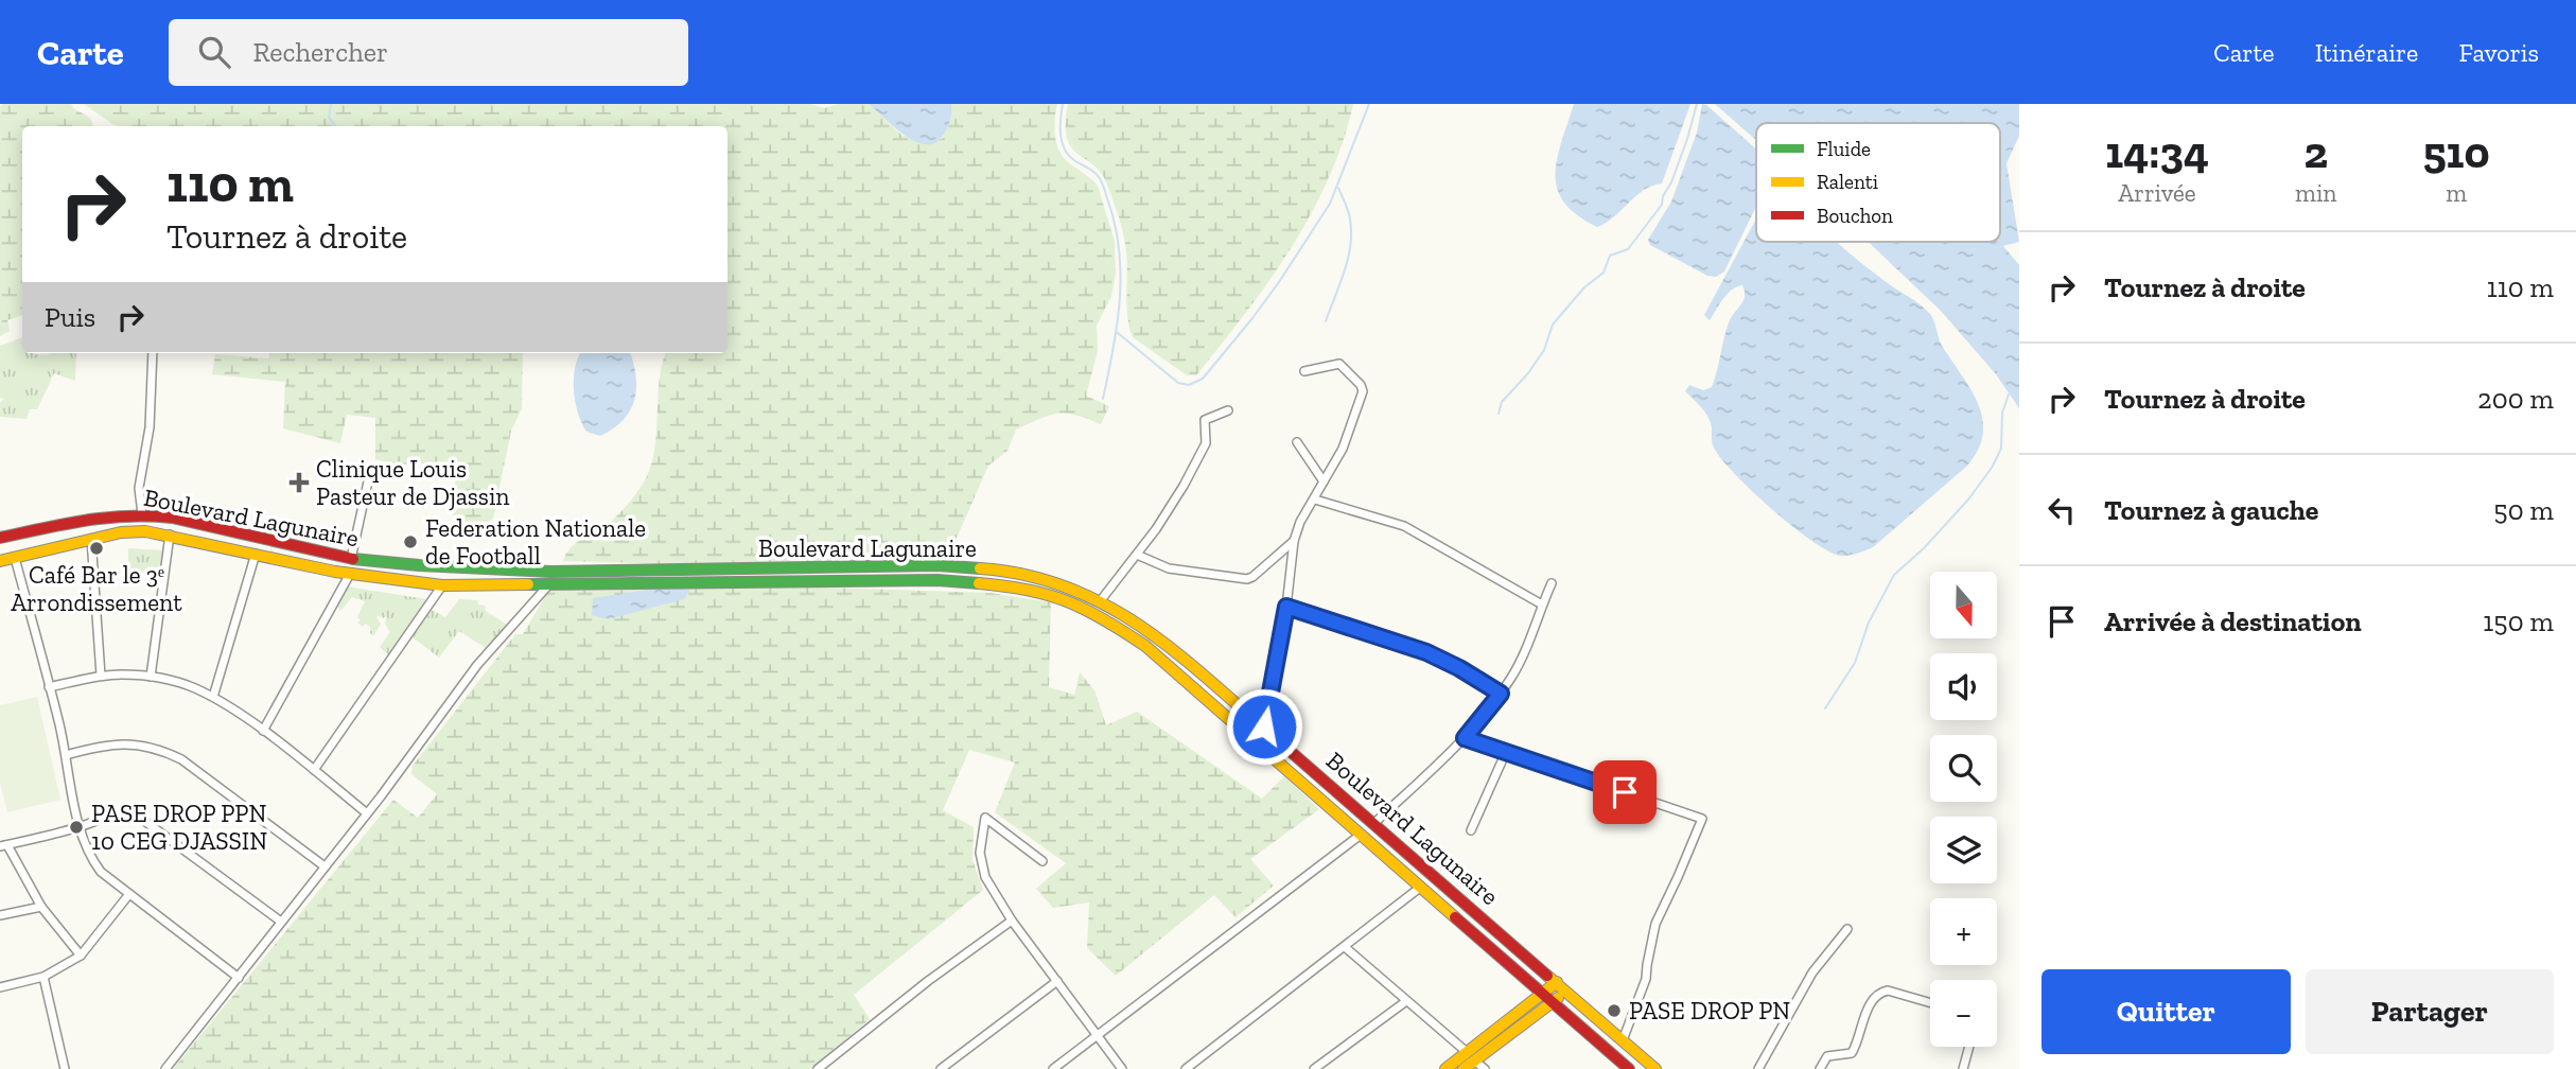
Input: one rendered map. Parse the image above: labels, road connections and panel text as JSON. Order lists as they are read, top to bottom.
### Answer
{
  "streets": {
    "main road": ["Boulevard Lagunaire"]
  },
  "places": {
    "health": ["Clinique Louis Pasteur de Djassin"],
    "other": [
      "Federation Nationale de Football",
      "Café Bar le 3ᵉ Arrondissement",
      "PASE DROP PPN 10 CEG DJASSIN",
      "PASE DROP PN"
    ]
  },
  "legend": ["Fluide", "Ralenti", "Bouchon"],
  "north": "bottom",
  "page": {
    "header": "Carte",
    "search": "Rechercher",
    "nav": ["Carte", "Itinéraire", "Favoris"],
    "eta": [
      "14:34",
      "Arrivée",
      "2",
      "min",
      "510",
      "m"
    ],
    "turn": ["110 m", "Tournez à droite"],
    "list": [
      {
        "name": "Tournez à droite",
        "value": "110 m"
      },
      {
        "name": "Tournez à droite",
        "value": "200 m"
      },
      {
        "name": "Tournez à gauche",
        "value": "50 m"
      },
      {
        "name": "Arrivée à destination",
        "value": "150 m"
      }
    ],
    "then": "Puis",
    "map_buttons": ["+", "−"],
    "buttons": ["Quitter", "Partager"]
  }
}
